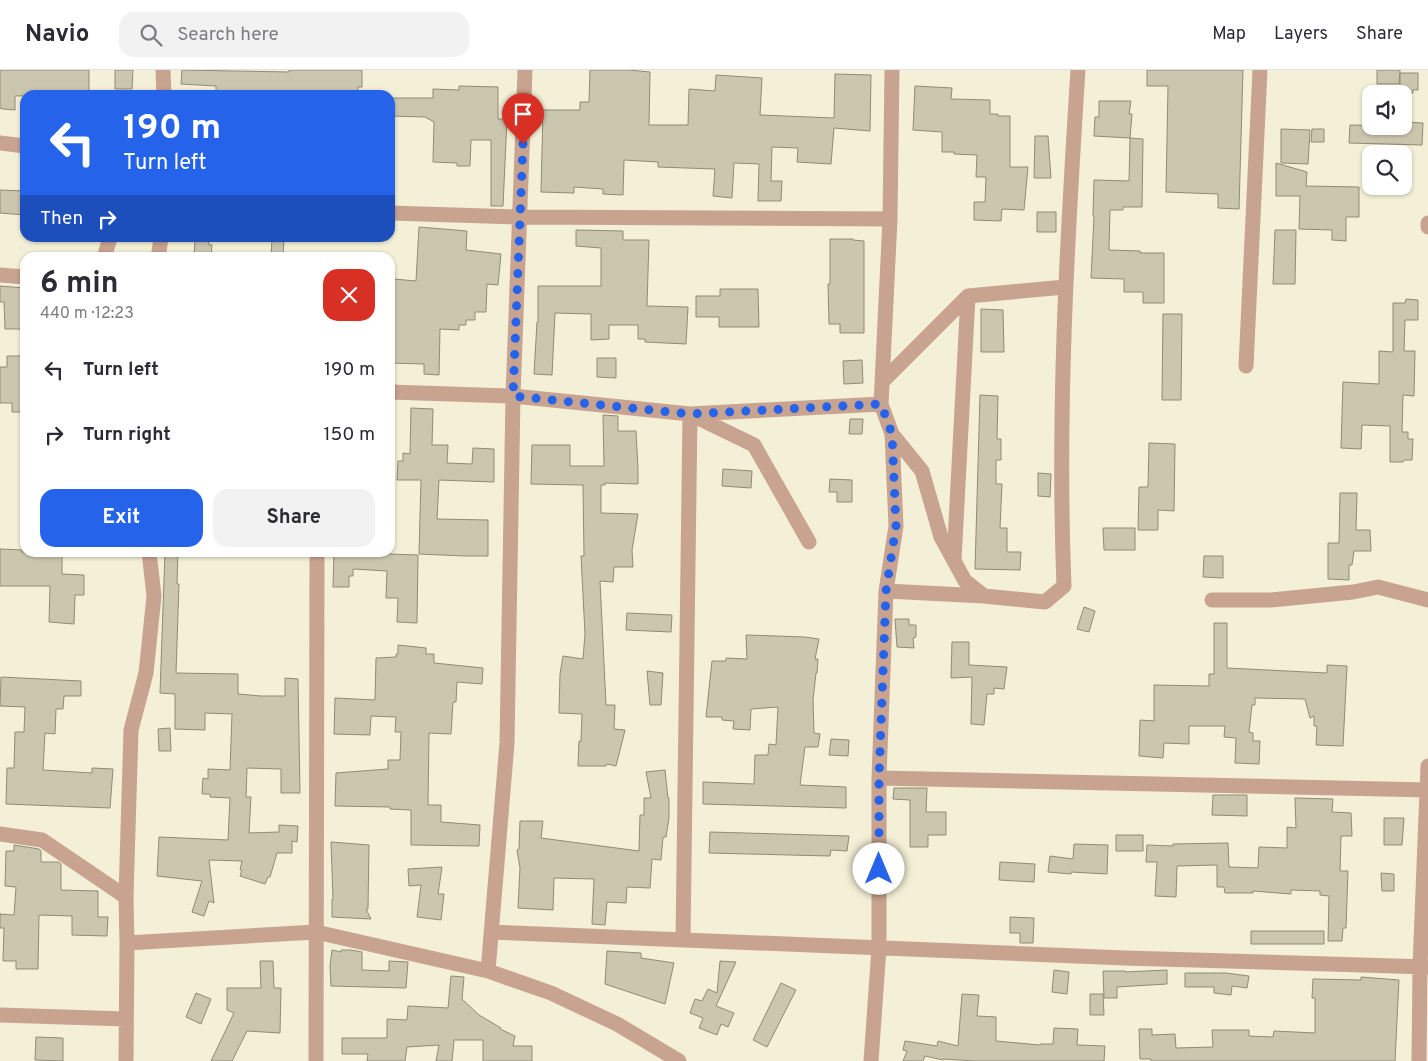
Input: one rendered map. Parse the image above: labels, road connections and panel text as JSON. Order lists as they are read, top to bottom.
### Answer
{
  "page": {
    "header": "Navio",
    "search": "Search here",
    "nav": ["Map", "Layers", "Share"],
    "turn": ["190 m", "Turn left"],
    "then": "Then",
    "heading": ["6 min", "440 m · 12:23"],
    "list": [
      {
        "name": "Turn left",
        "value": "190 m"
      },
      {
        "name": "Turn right",
        "value": "150 m"
      }
    ],
    "buttons": ["Exit", "Share"]
  }
}
